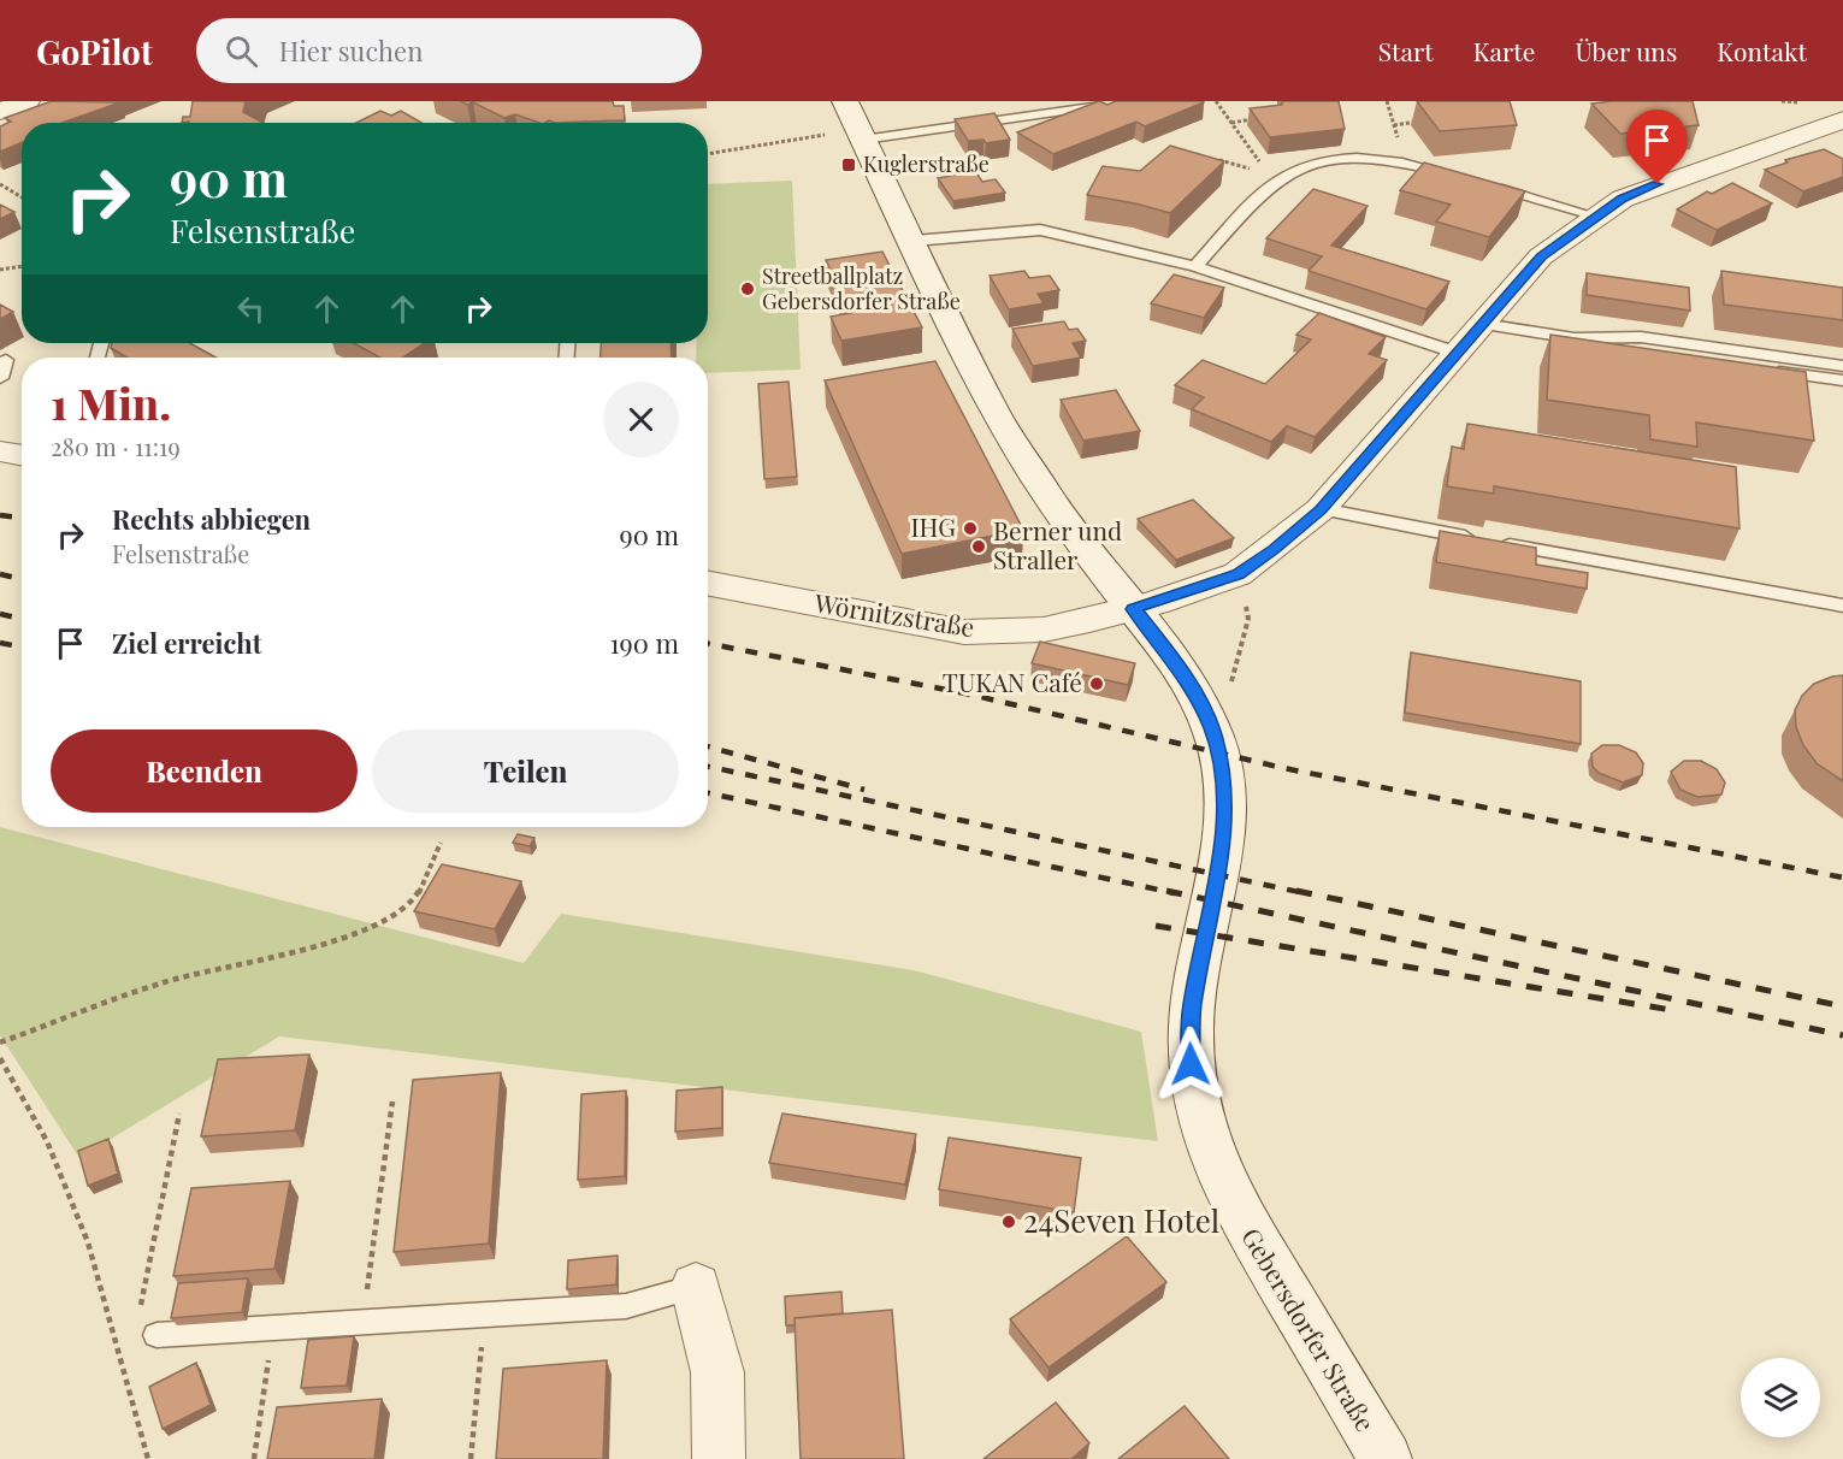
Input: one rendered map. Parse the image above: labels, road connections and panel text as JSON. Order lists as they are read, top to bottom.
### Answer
{
  "streets": {
    "street": ["Wörnitzstraße", "Gebersdorfer Straße"]
  },
  "crossings": [
    ["Wörnitzstraße", "Gebersdorfer Straße"]
  ],
  "places": {
    "transit": ["Kuglerstraße"],
    "other": [
      "Streetballplatz Gebersdorfer Straße",
      "IHG",
      "Berner und Straller",
      "TUKAN Café",
      "24Seven Hotel"
    ]
  },
  "page": {
    "header": "GoPilot",
    "search": "Hier suchen",
    "nav": [
      "Start",
      "Karte",
      "Über uns",
      "Kontakt"
    ],
    "turn": ["90 m", "Felsenstraße"],
    "heading": ["1 Min.", "280 m · 11:19"],
    "list": [
      {
        "name": "Rechts abbiegen",
        "note": "Felsenstraße",
        "value": "90 m"
      },
      {
        "name": "Ziel erreicht",
        "value": "190 m"
      }
    ],
    "buttons": ["Beenden", "Teilen"]
  }
}
